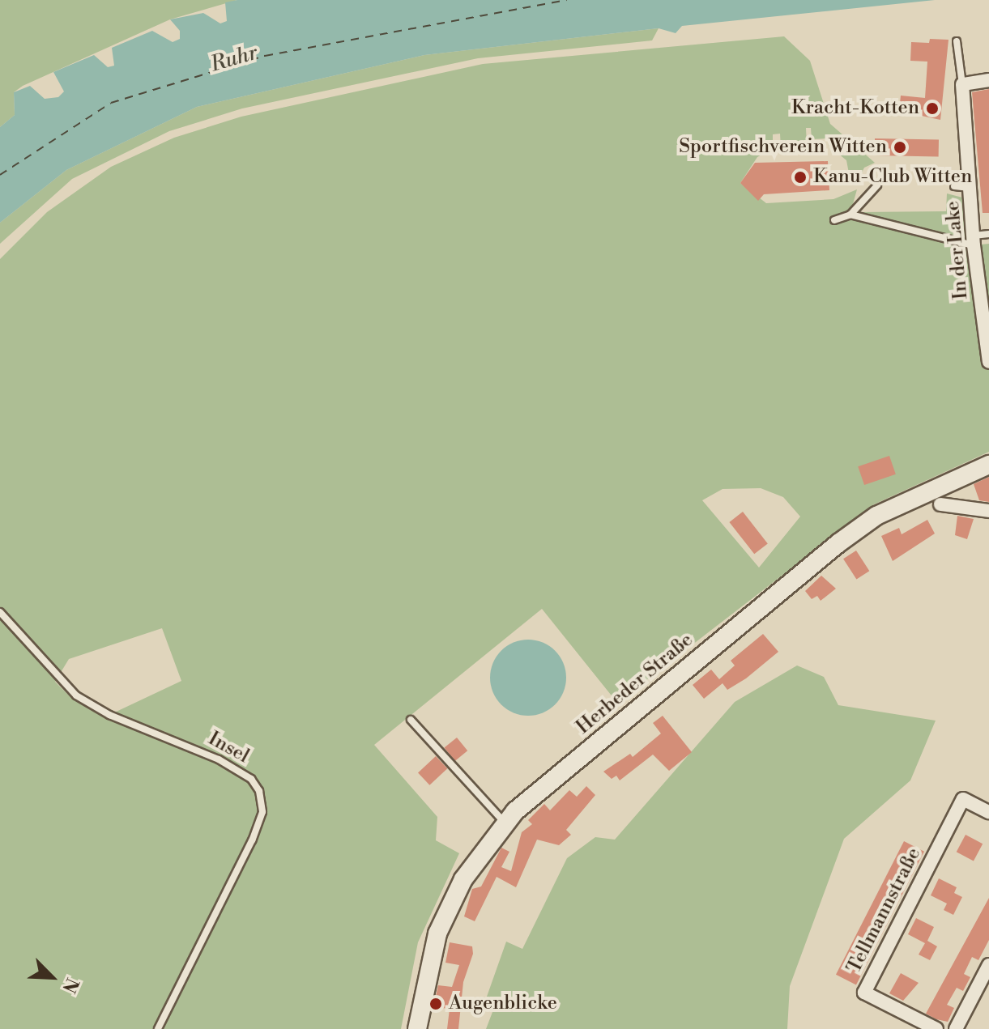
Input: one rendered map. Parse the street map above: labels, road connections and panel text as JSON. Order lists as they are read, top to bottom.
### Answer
{
  "streets": {
    "main road": ["Herbeder Straße"],
    "street": ["In der Lake", "Tellmannstraße"],
    "lane": ["Insel"]
  },
  "water": ["Ruhr"],
  "places": [
    "Kracht-Kotten",
    "Sportfischverein Witten",
    "Kanu-Club Witten",
    "Augenblicke"
  ],
  "north": "bottom right"
}
